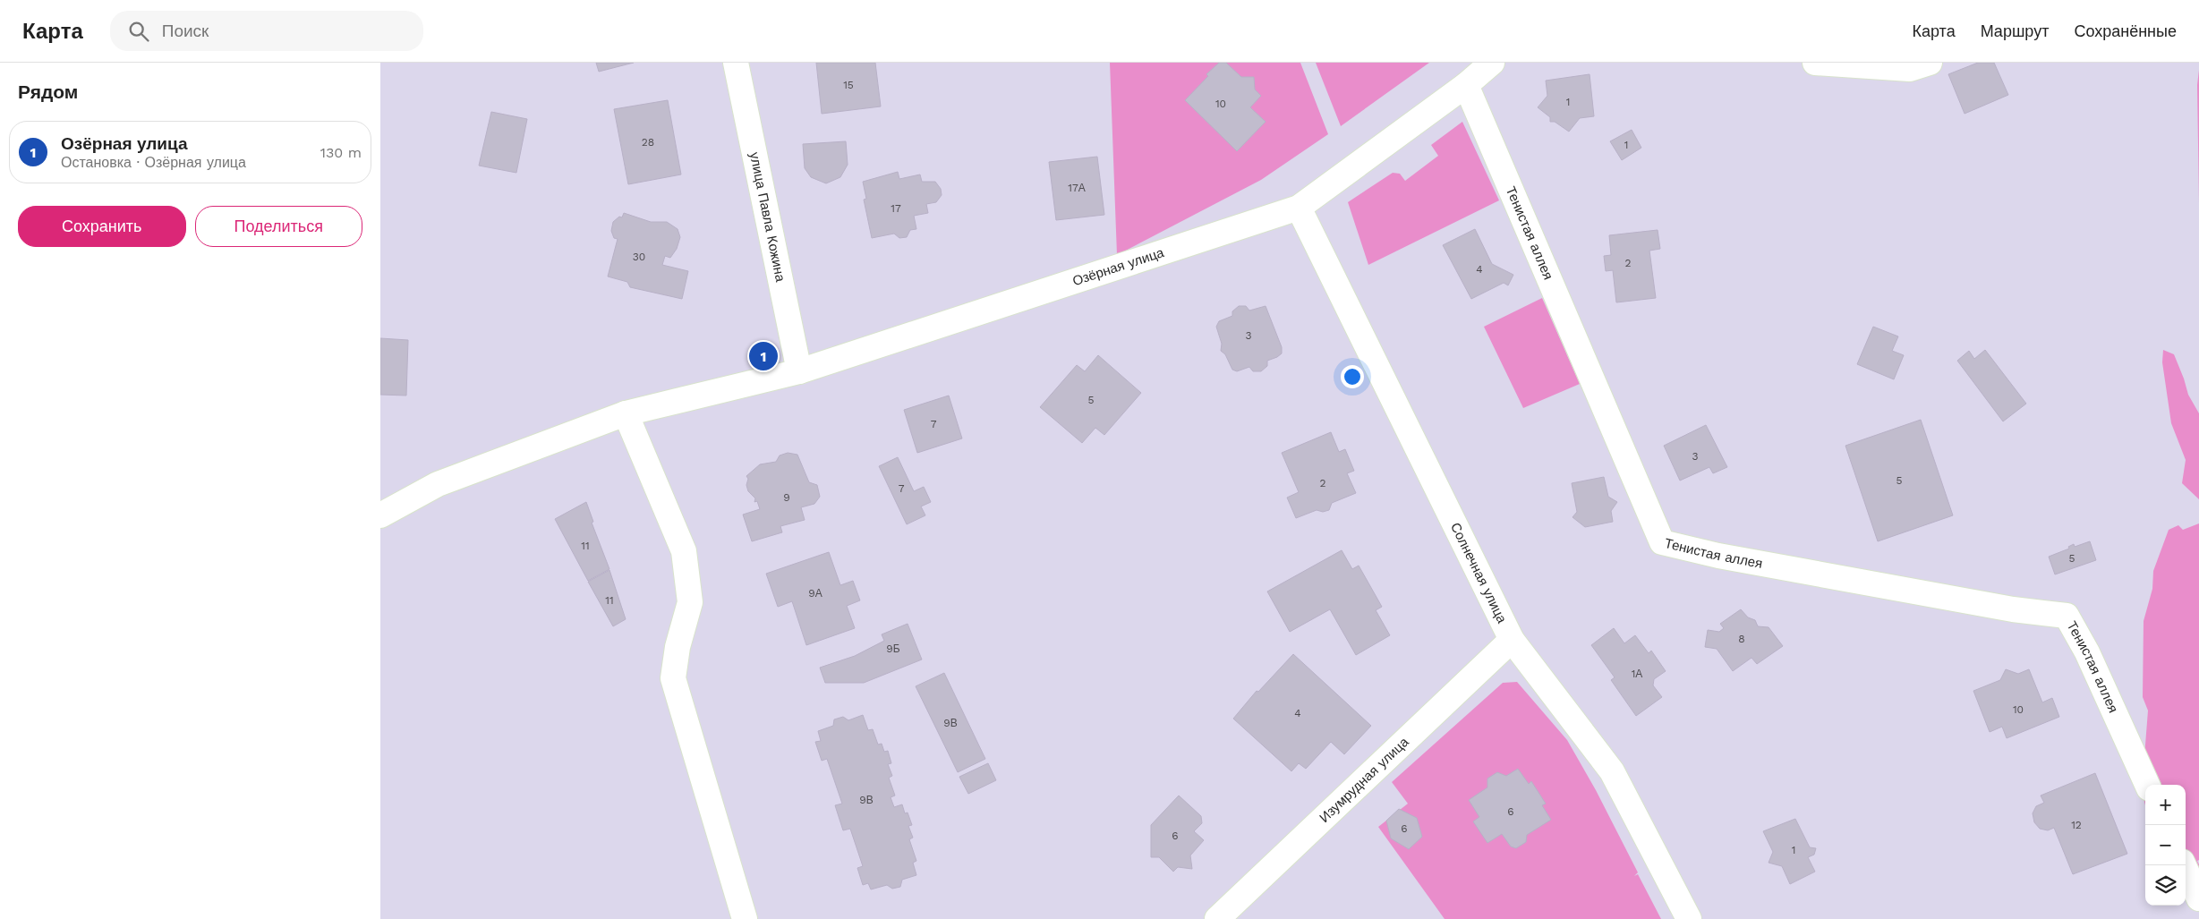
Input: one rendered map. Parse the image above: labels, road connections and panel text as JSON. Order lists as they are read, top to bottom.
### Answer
{
  "streets": {
    "street": [
      "улица Павла Кожина",
      "Тенистая аллея",
      "Озёрная улица",
      "Солнечная улица",
      "Изумрудная улица"
    ]
  },
  "crossings": [
    ["улица Павла Кожина", "Озёрная улица"],
    ["Тенистая аллея", "Озёрная улица"],
    ["Озёрная улица", "Солнечная улица"],
    ["Солнечная улица", "Изумрудная улица"]
  ],
  "house_numbers": [
    "15",
    "1",
    "10",
    "28",
    "1",
    "17А",
    "17",
    "30",
    "2",
    "4",
    "3",
    "5",
    "7",
    "3",
    "5",
    "2",
    "7",
    "9",
    "11",
    "5",
    "9А",
    "11",
    "8",
    "9Б",
    "1А",
    "10",
    "4",
    "9В",
    "9В",
    "6",
    "12",
    "6",
    "6",
    "1"
  ],
  "page": {
    "header": "Карта",
    "search": "Поиск",
    "nav": ["Карта", "Маршрут", "Сохранённые"],
    "heading": "Рядом",
    "list": [
      {
        "mark": "1",
        "name": "Озёрная улица",
        "note": "Остановка · Озёрная улица",
        "value": "130 m"
      }
    ],
    "buttons": ["Сохранить", "Поделиться"],
    "pins": "1",
    "map_buttons": ["+", "−"]
  }
}
